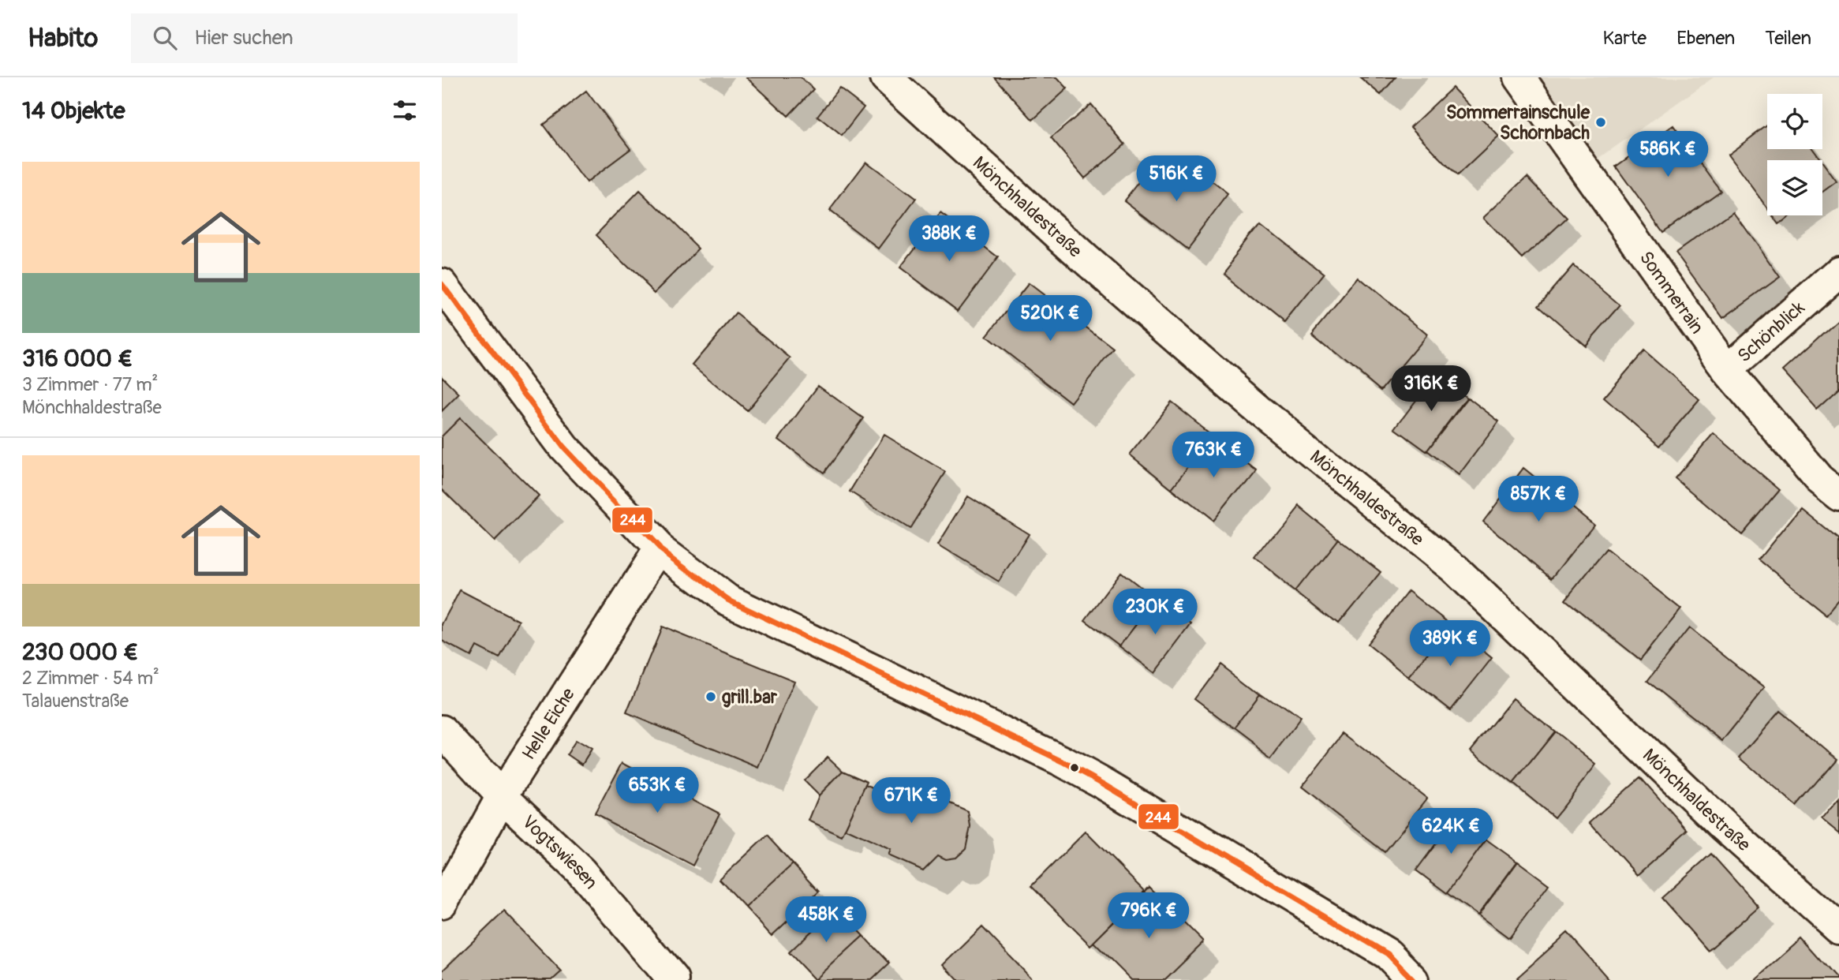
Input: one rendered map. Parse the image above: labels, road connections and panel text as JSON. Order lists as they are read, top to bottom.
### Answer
{
  "streets": {
    "street": [
      "Mönchhaldestraße",
      "Sommerrain",
      "Schönblick",
      "Helle Eiche",
      "Vogtswiesen"
    ]
  },
  "crossings": [
    ["Sommerrain", "Schönblick"],
    ["Helle Eiche", "Vogtswiesen"]
  ],
  "places": ["Sommerrainschule Schornbach", "grill.bar"],
  "lines": ["transit line 244"],
  "page": {
    "header": "Habito",
    "search": "Hier suchen",
    "nav": ["Karte", "Ebenen", "Teilen"],
    "heading": "14 Objekte",
    "price": [
      "586K €",
      "516K €",
      "388K €",
      "520K €",
      "316K €",
      "763K €",
      "857K €",
      "230K €",
      "389K €",
      "653K €",
      "671K €",
      "624K €",
      "796K €",
      "458K €"
    ],
    "list": [
      {
        "name": "316 000 €",
        "note": "3 Zimmer · 77 m² · Mönchhaldestraße"
      },
      {
        "name": "230 000 €",
        "note": "2 Zimmer · 54 m² · Talauenstraße"
      }
    ]
  }
}
